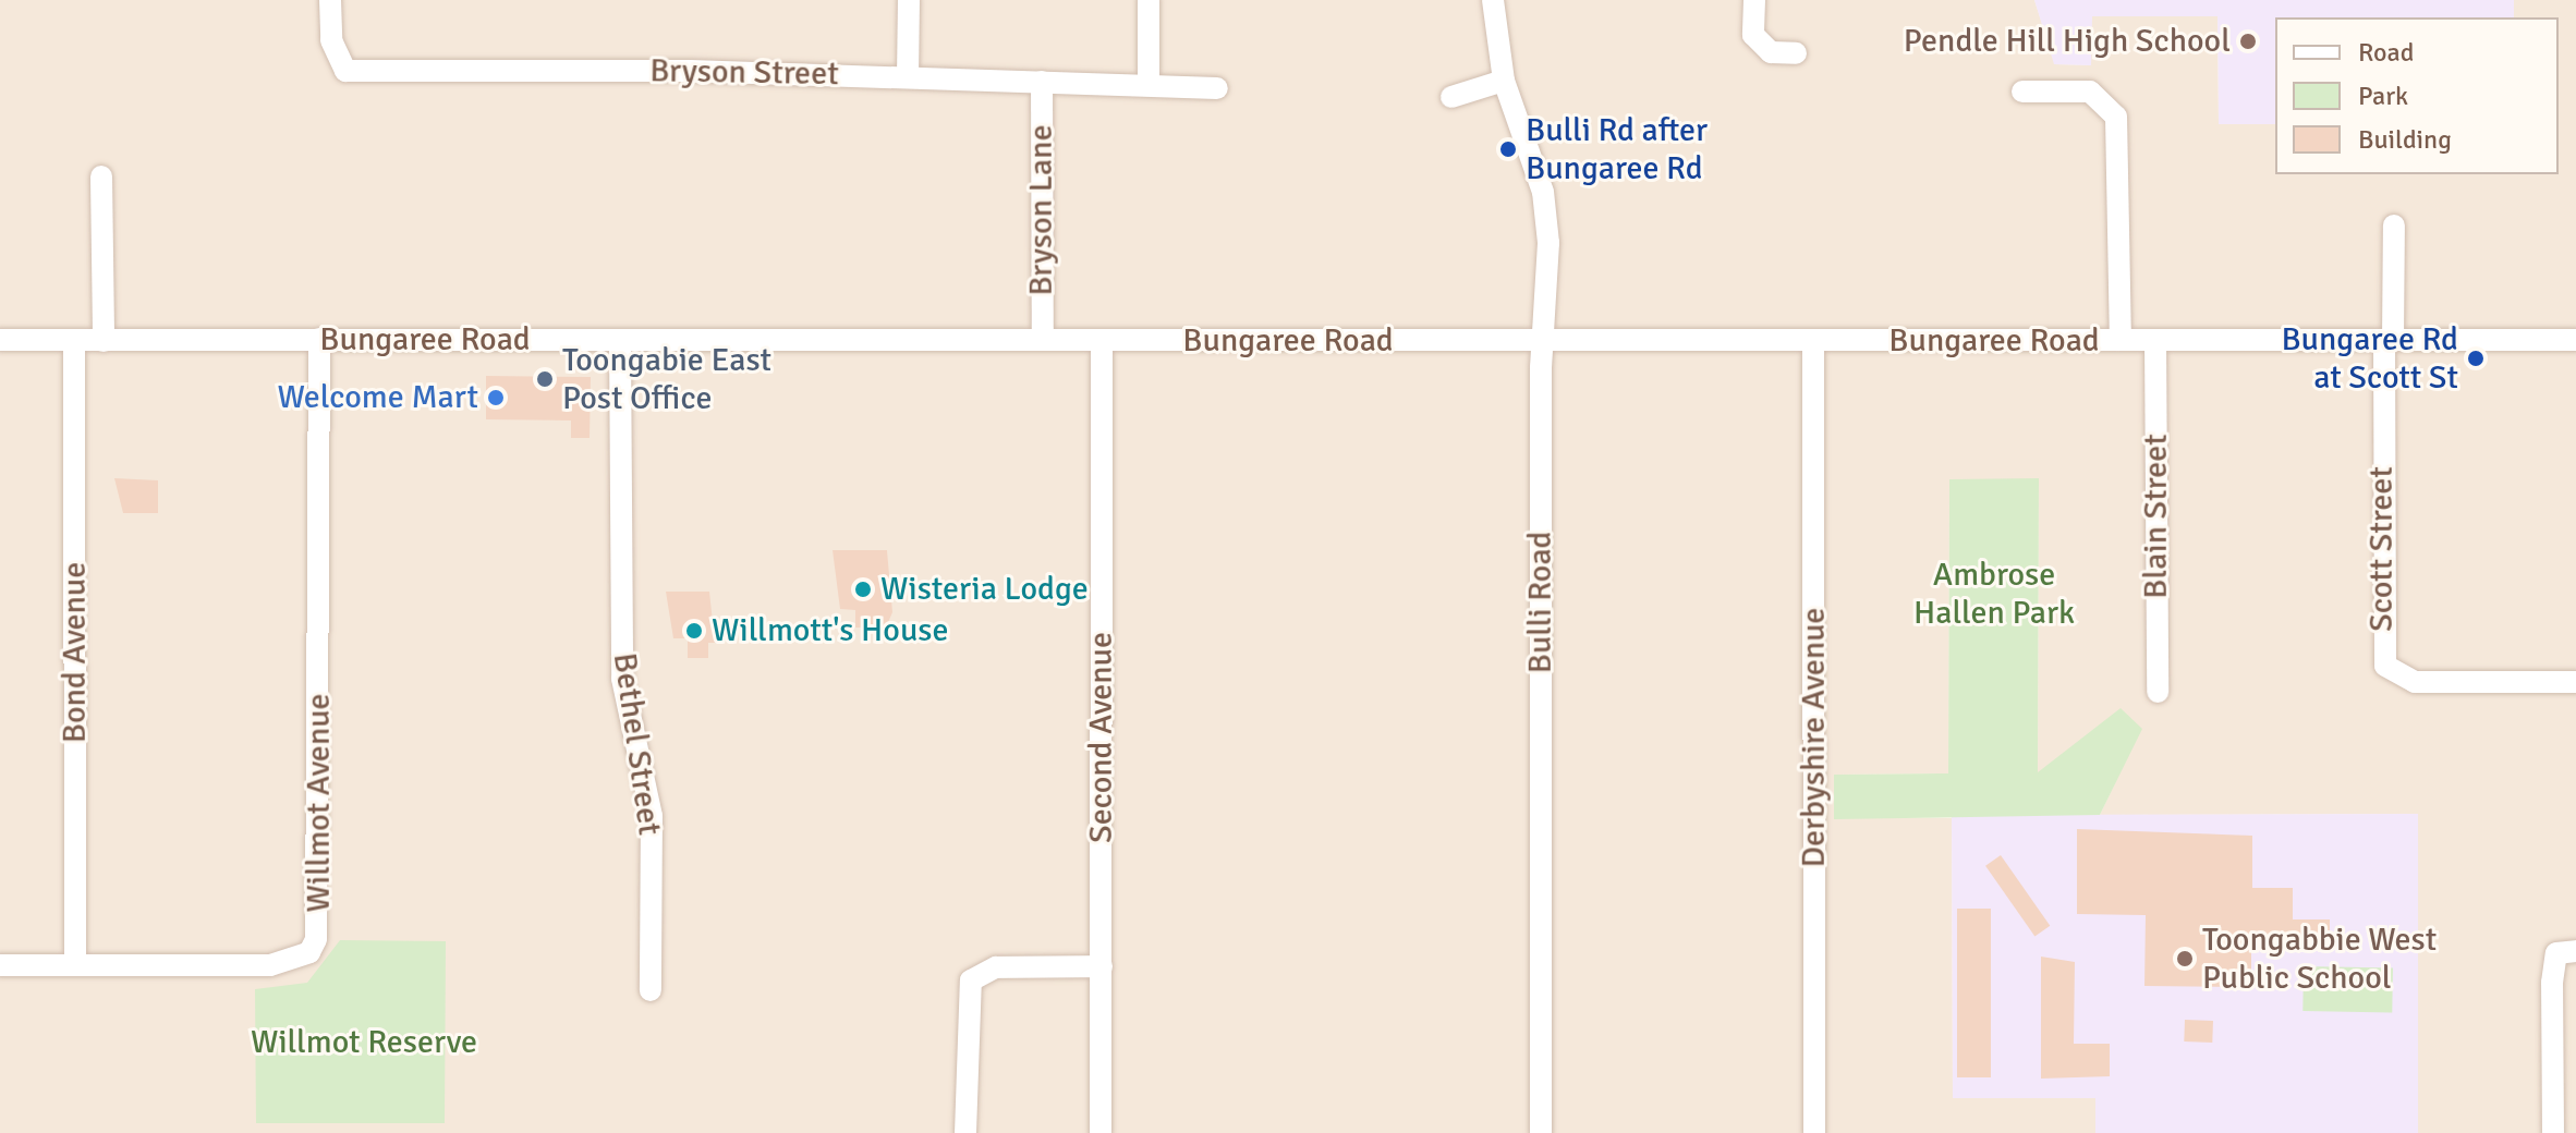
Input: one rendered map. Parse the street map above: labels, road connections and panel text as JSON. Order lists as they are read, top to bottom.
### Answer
{
  "streets": {
    "street": [
      "Bryson Street",
      "Bryson Lane",
      "Bungaree Road",
      "Blain Street",
      "Scott Street",
      "Bulli Road",
      "Bond Avenue",
      "Second Avenue",
      "Derbyshire Avenue",
      "Bethel Street",
      "Willmot Avenue"
    ]
  },
  "crossings": [
    ["Bryson Street", "Bryson Lane"],
    ["Bryson Lane", "Bungaree Road"],
    ["Bungaree Road", "Blain Street"],
    ["Bungaree Road", "Scott Street"],
    ["Bungaree Road", "Bulli Road"],
    ["Bungaree Road", "Bond Avenue"],
    ["Bungaree Road", "Second Avenue"],
    ["Bungaree Road", "Derbyshire Avenue"],
    ["Bungaree Road", "Bethel Street"],
    ["Bungaree Road", "Willmot Avenue"],
    ["Bond Avenue", "Willmot Avenue"]
  ],
  "parks": ["Ambrose Hallen Park", "Willmot Reserve"],
  "places": [
    "Pendle Hill High School",
    "Bulli Rd after Bungaree Rd",
    "Bungaree Rd at Scott St",
    "Toongabie East Post Office",
    "Welcome Mart",
    "Wisteria Lodge",
    "Willmott's House",
    "Toongabbie West Public School"
  ],
  "legend": ["Road", "Park", "Building"]
}
